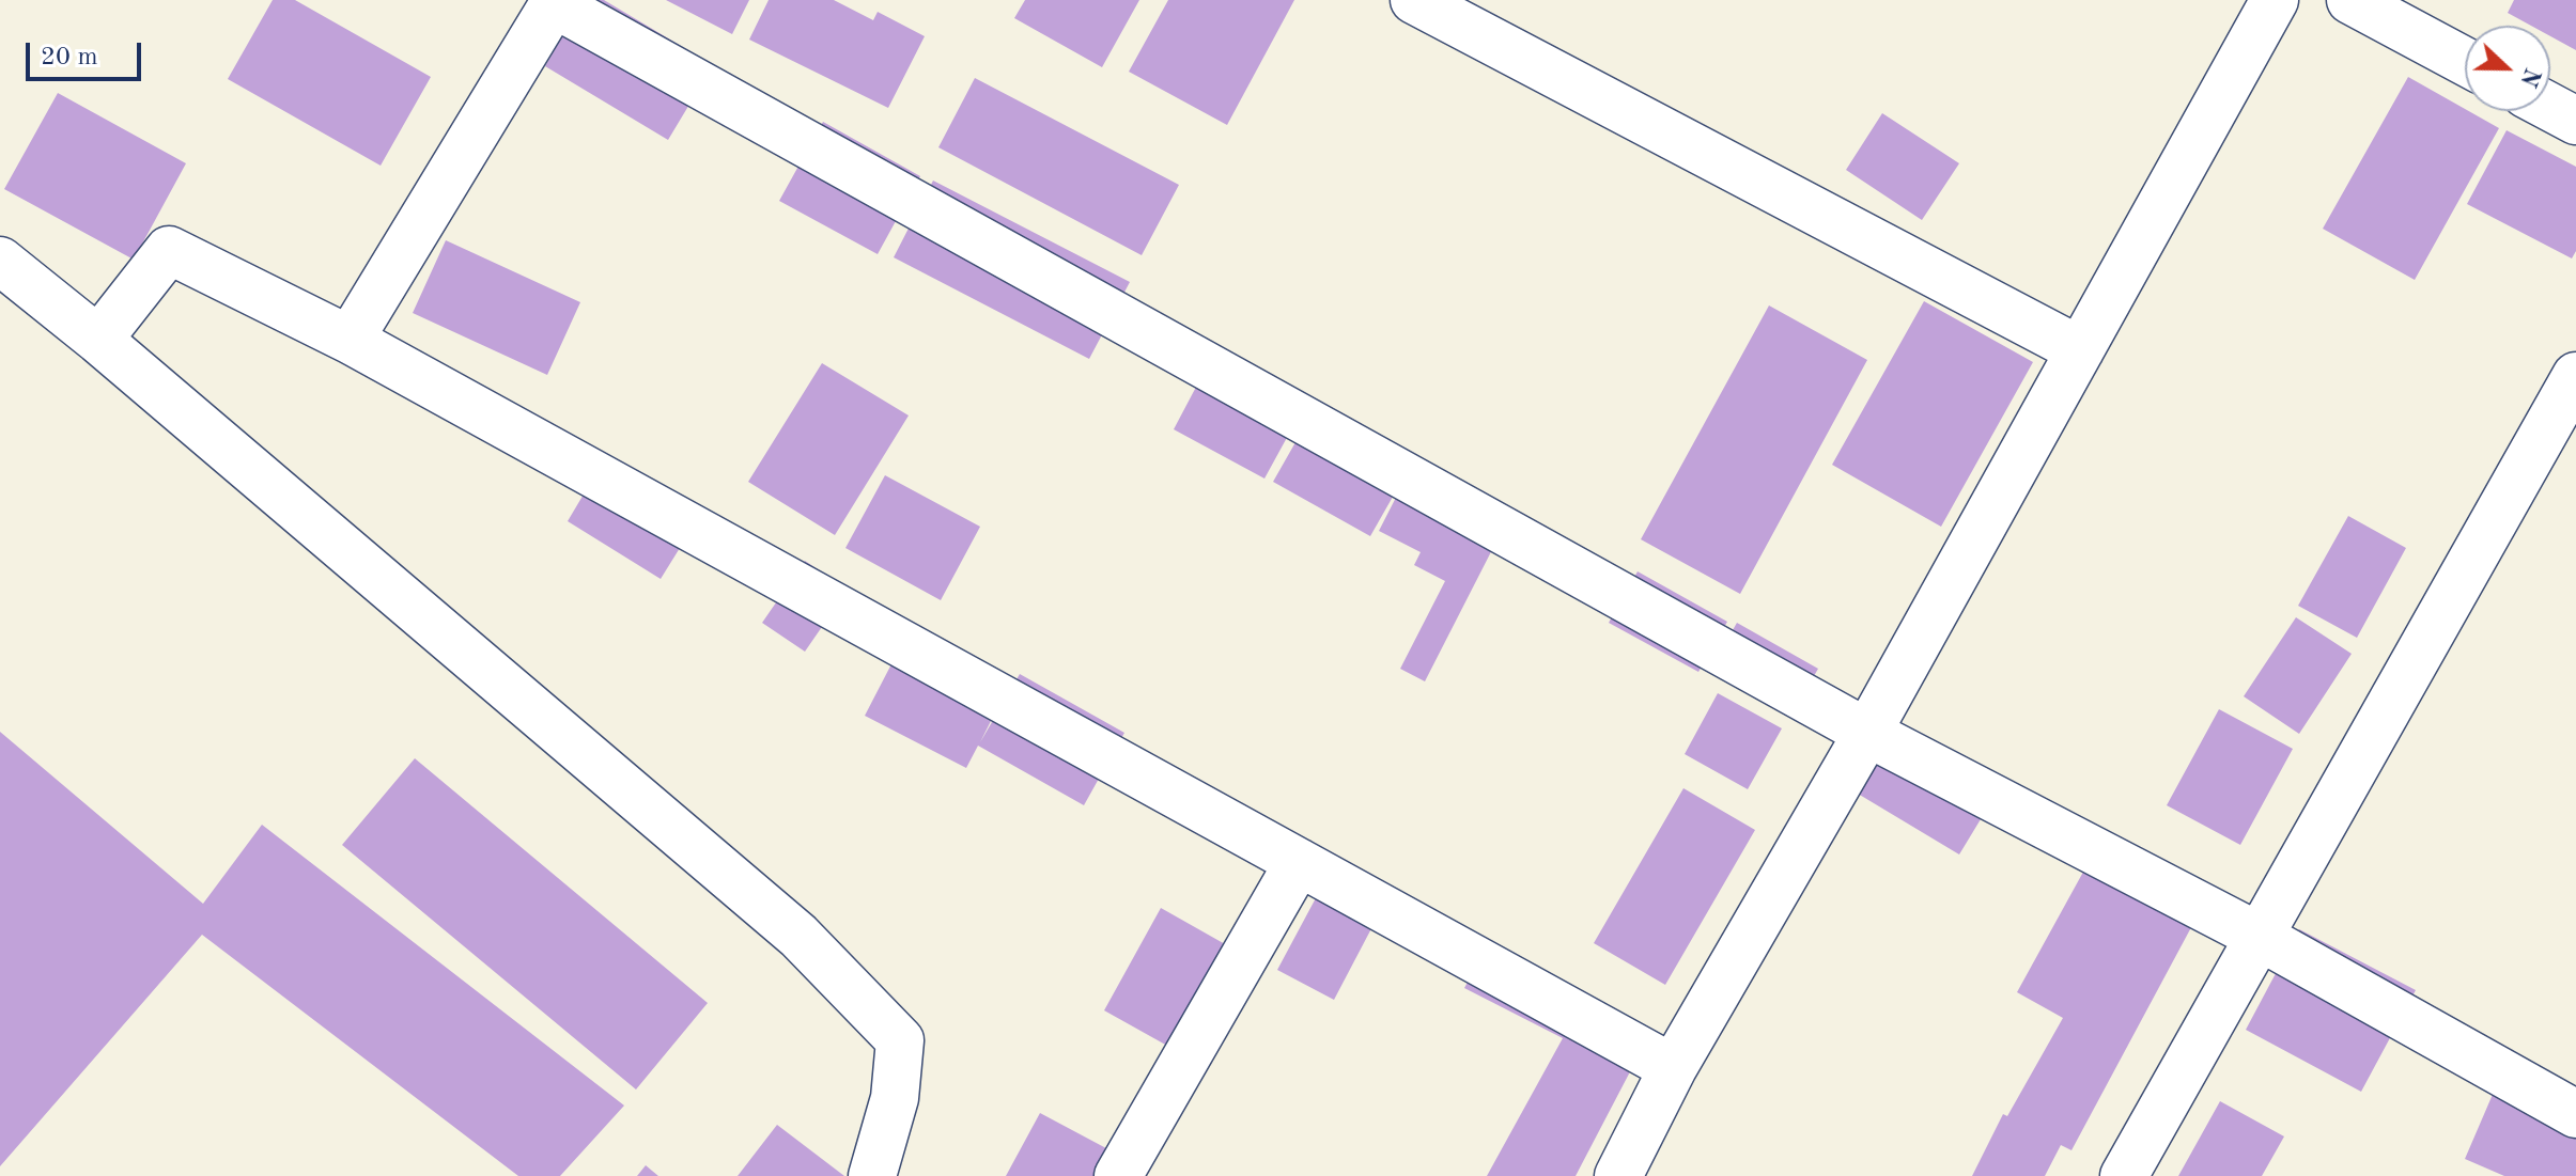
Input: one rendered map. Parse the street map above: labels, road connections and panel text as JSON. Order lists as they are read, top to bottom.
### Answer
{
  "scale_bar": "20 m",
  "north": "right"
}
